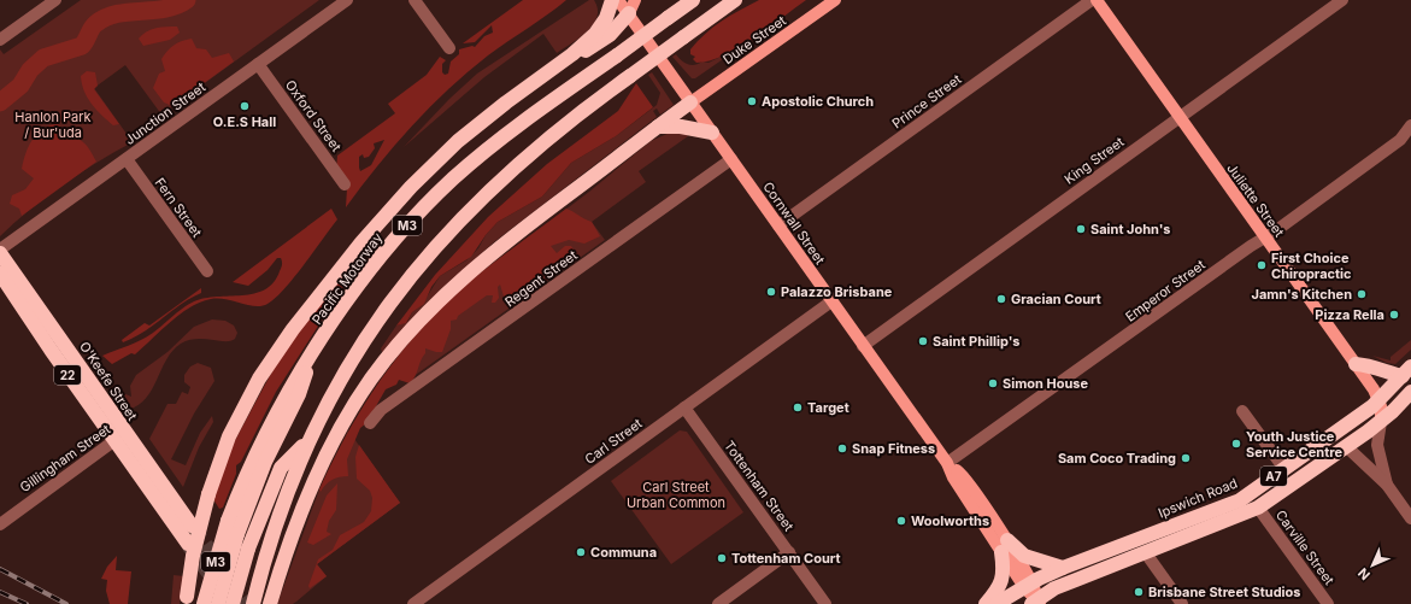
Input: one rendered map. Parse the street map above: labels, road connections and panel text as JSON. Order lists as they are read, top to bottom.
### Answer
{
  "streets": {
    "highway": [
      "M3",
      "Pacific Motorway",
      "22",
      "O'Keefe Street",
      "A7",
      "Ipswich Road"
    ],
    "main road": ["Duke Street", "Juliette Street", "Cornwall Street"],
    "street": [
      "Prince Street",
      "Junction Street",
      "Oxford Street",
      "King Street",
      "Fern Street",
      "Regent Street",
      "Emperor Street",
      "Carl Street",
      "Gillingham Street",
      "Tottenham Street",
      "Carville Street"
    ]
  },
  "crossings": [
    ["Duke Street", "Cornwall Street"],
    ["Prince Street", "Cornwall Street"],
    ["Junction Street", "Oxford Street"],
    ["Junction Street", "Fern Street"],
    ["Junction Street", "O'Keefe Street"],
    ["King Street", "Juliette Street"],
    ["King Street", "Cornwall Street"],
    ["Juliette Street", "Emperor Street"],
    ["Juliette Street", "Ipswich Road"],
    ["Cornwall Street", "Regent Street"],
    ["Cornwall Street", "Emperor Street"],
    ["Cornwall Street", "Carl Street"],
    ["Cornwall Street", "A7"],
    ["Cornwall Street", "Ipswich Road"],
    ["O'Keefe Street", "Gillingham Street"],
    ["Carl Street", "Tottenham Street"],
    ["A7", "Carville Street"]
  ],
  "parks": ["Hanlon Park / Bur'uda", "Carl Street Urban Common"],
  "places": [
    "Apostolic Church",
    "O.E.S Hall",
    "Saint John's",
    "First Choice Chiropractic",
    "Palazzo Brisbane",
    "Jamn's Kitchen",
    "Gracian Court",
    "Pizza Rella",
    "Saint Phillip's",
    "Simon House",
    "Target",
    "Youth Justice Service Centre",
    "Snap Fitness",
    "Sam Coco Trading",
    "Woolworths",
    "Communa",
    "Tottenham Court",
    "Brisbane Street Studios"
  ],
  "north": "bottom left"
}
